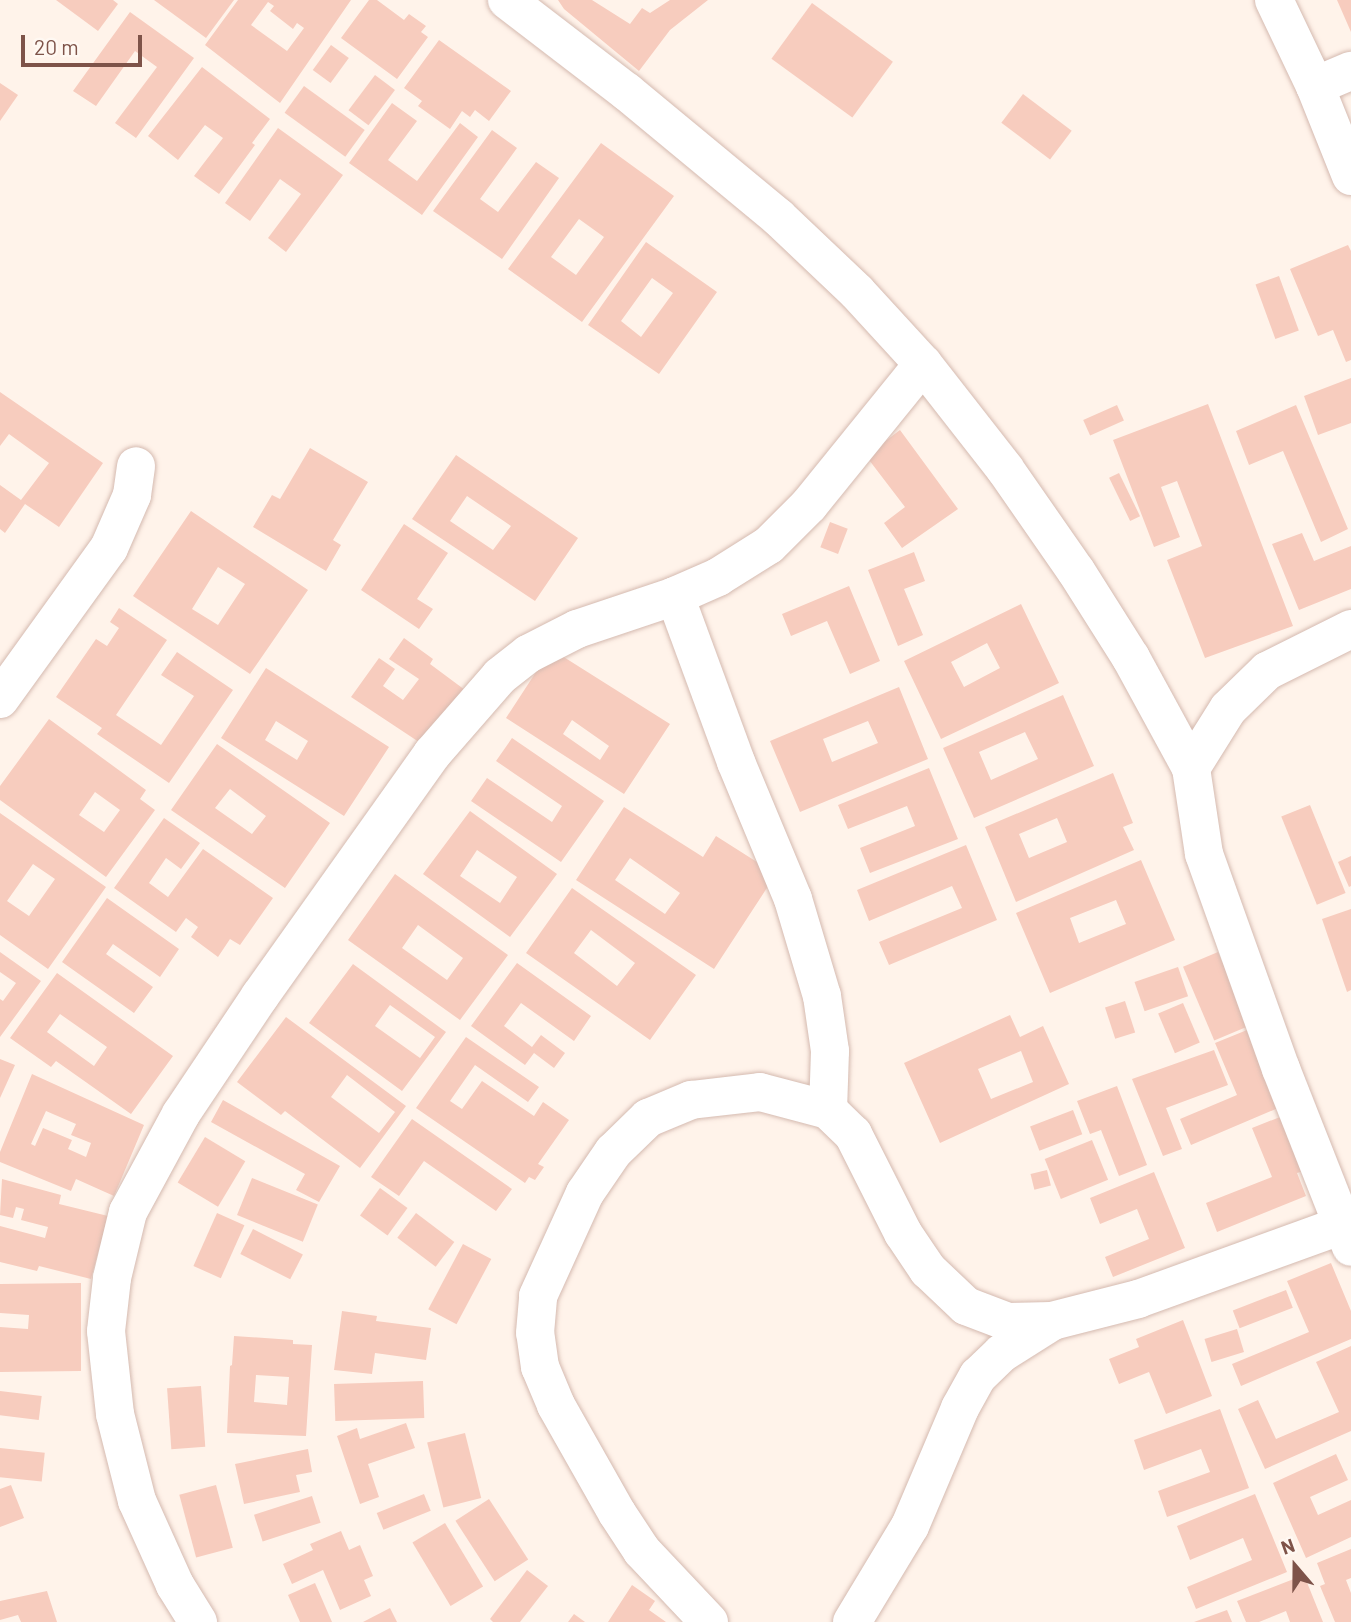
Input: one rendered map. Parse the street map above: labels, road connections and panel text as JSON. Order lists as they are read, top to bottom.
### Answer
{
  "scale_bar": "20 m",
  "north": "top"
}
